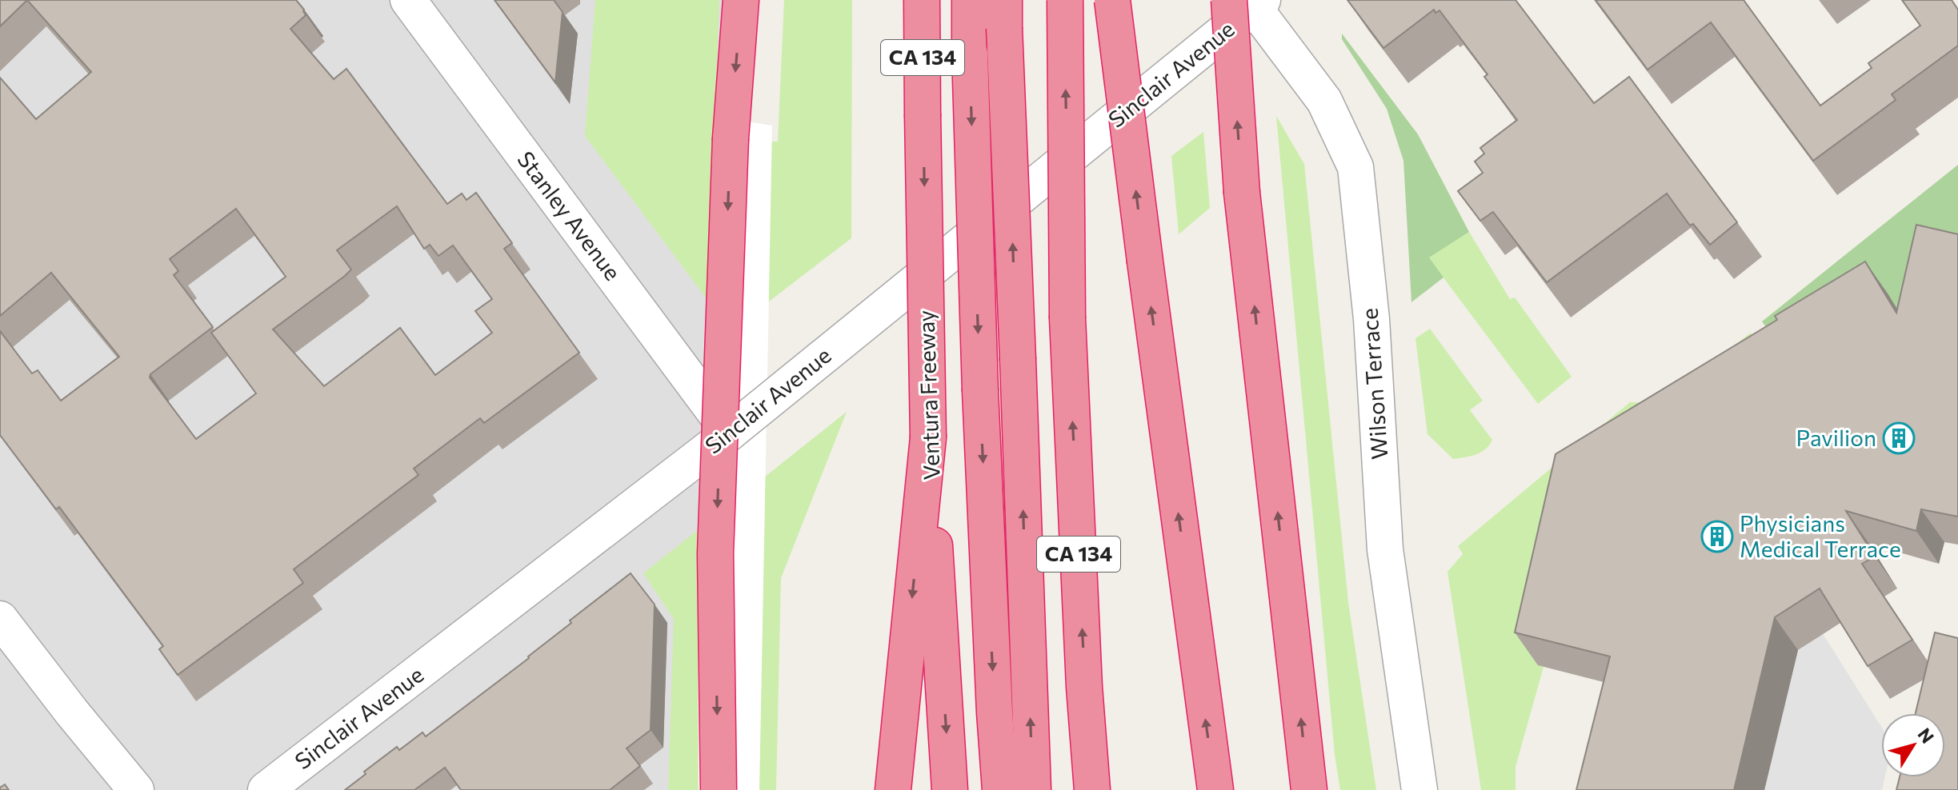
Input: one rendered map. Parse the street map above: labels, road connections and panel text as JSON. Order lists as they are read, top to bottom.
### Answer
{
  "streets": {
    "highway": ["CA 134", "Ventura Freeway"],
    "street": ["Sinclair Avenue", "Stanley Avenue", "Wilson Terrace"]
  },
  "crossings": [
    ["Sinclair Avenue", "Stanley Avenue"],
    ["Sinclair Avenue", "Wilson Terrace"]
  ],
  "places": {
    "building": ["Pavilion", "Physicians Medical Terrace"]
  },
  "north": "top right"
}
